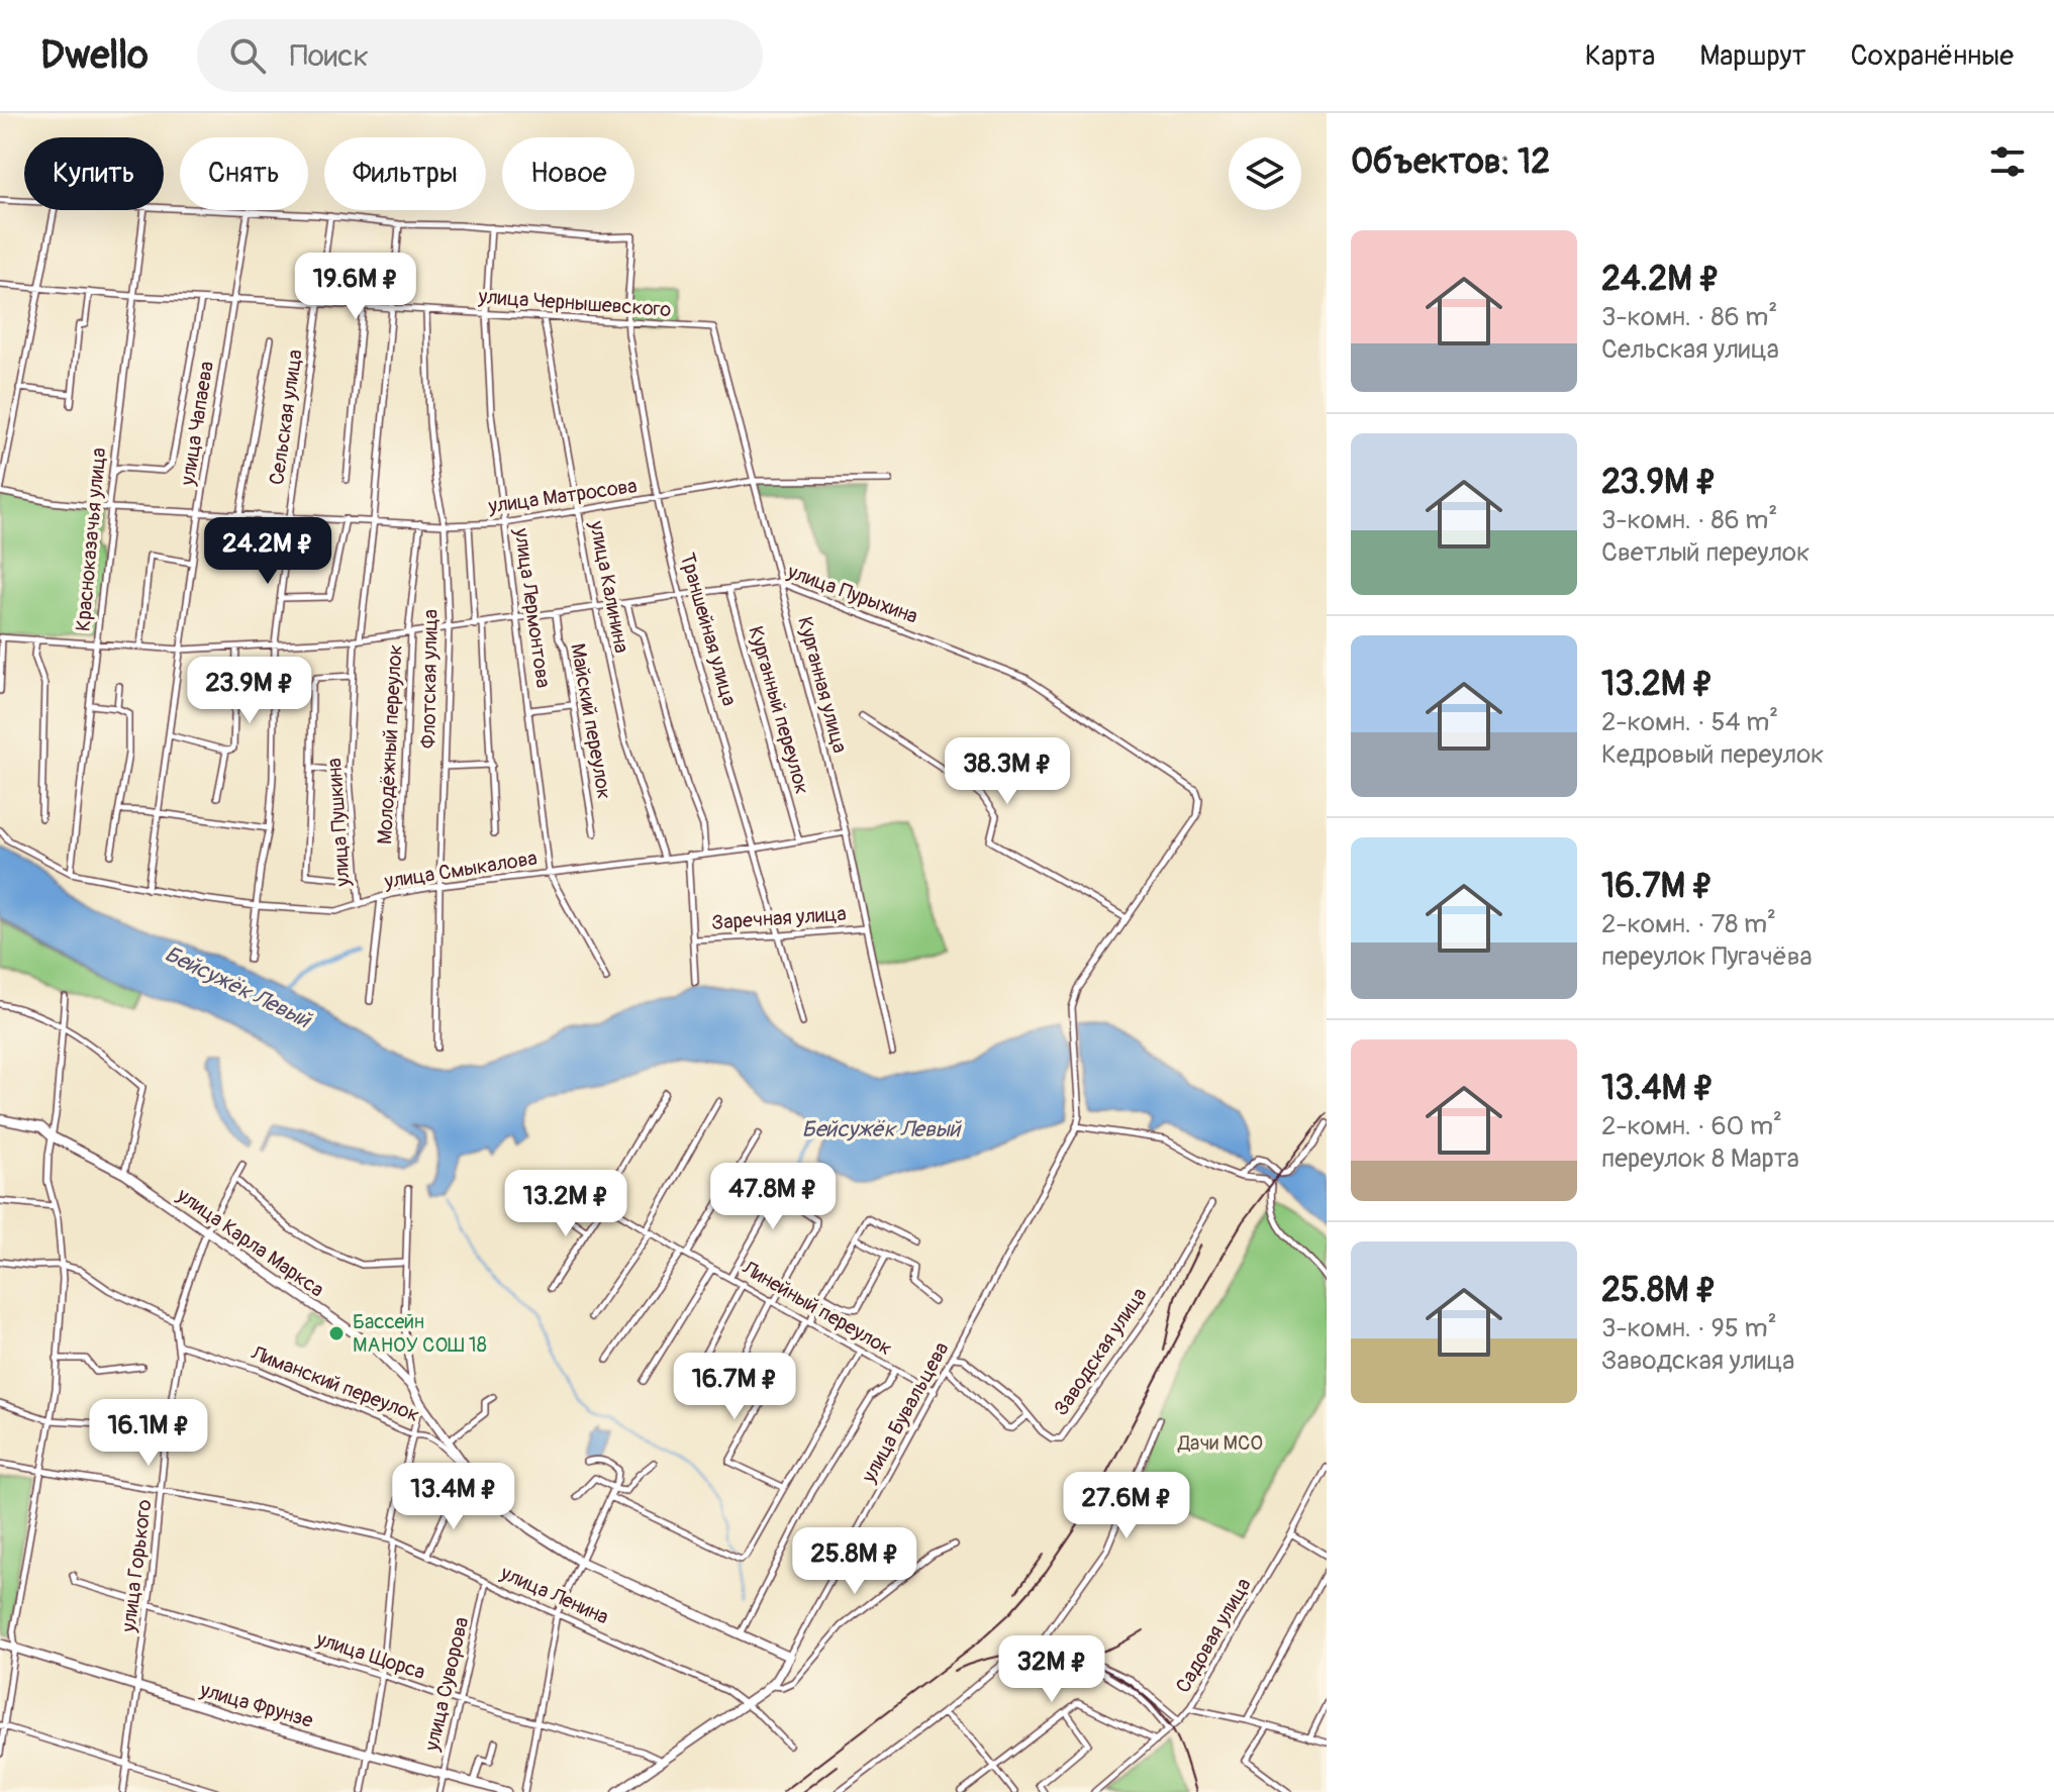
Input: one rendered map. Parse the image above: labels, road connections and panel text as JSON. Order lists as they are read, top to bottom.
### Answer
{
  "streets": {
    "main road": ["улица Карла Маркса", "улица Бувальцева", "улица Фрунзе"],
    "street": [
      "улица Чернышевского",
      "Сельская улица",
      "улица Чапаева",
      "улица Матросова",
      "Красноказачья улица",
      "улица Калинина",
      "улица Пурыхина",
      "улица Лермонтова",
      "Траншейная улица",
      "Флотская улица",
      "Курганная улица",
      "Курганный переулок",
      "Майский переулок",
      "Молодёжный переулок",
      "улица Пушкина",
      "улица Смыкалова",
      "Заречная улица",
      "Линейный переулок",
      "Заводская улица",
      "Лиманский переулок",
      "улица Горького",
      "улица Ленина",
      "Садовая улица",
      "улица Щорса",
      "улица Суворова"
    ]
  },
  "crossings": [
    ["улица Чернышевского", "Сельская улица"],
    ["улица Чернышевского", "улица Чапаева"],
    ["улица Чернышевского", "Красноказачья улица"],
    ["улица Чернышевского", "улица Калинина"],
    ["улица Чернышевского", "улица Лермонтова"],
    ["улица Чернышевского", "Траншейная улица"],
    ["улица Чернышевского", "Флотская улица"],
    ["улица Чернышевского", "Курганная улица"],
    ["улица Чернышевского", "улица Пушкина"],
    ["Сельская улица", "улица Матросова"],
    ["Сельская улица", "улица Пурыхина"],
    ["Сельская улица", "улица Смыкалова"],
    ["улица Чапаева", "улица Матросова"],
    ["улица Чапаева", "улица Пурыхина"],
    ["улица Чапаева", "улица Смыкалова"],
    ["улица Матросова", "Красноказачья улица"],
    ["улица Матросова", "улица Калинина"],
    ["улица Матросова", "улица Лермонтова"],
    ["улица Матросова", "Траншейная улица"],
    ["улица Матросова", "Флотская улица"],
    ["улица Матросова", "Курганная улица"],
    ["улица Матросова", "Молодёжный переулок"],
    ["улица Матросова", "улица Пушкина"],
    ["Красноказачья улица", "улица Пурыхина"],
    ["Красноказачья улица", "улица Смыкалова"],
    ["улица Калинина", "улица Пурыхина"],
    ["улица Калинина", "улица Смыкалова"],
    ["улица Пурыхина", "улица Лермонтова"],
    ["улица Пурыхина", "Траншейная улица"],
    ["улица Пурыхина", "Флотская улица"],
    ["улица Пурыхина", "Курганная улица"],
    ["улица Пурыхина", "Курганный переулок"],
    ["улица Пурыхина", "Майский переулок"],
    ["улица Пурыхина", "Молодёжный переулок"],
    ["улица Пурыхина", "улица Пушкина"],
    ["улица Пурыхина", "улица Бувальцева"],
    ["улица Лермонтова", "Траншейная улица"],
    ["улица Лермонтова", "улица Смыкалова"],
    ["Траншейная улица", "улица Смыкалова"],
    ["Траншейная улица", "Заречная улица"],
    ["Флотская улица", "улица Смыкалова"],
    ["Курганная улица", "улица Смыкалова"],
    ["Курганная улица", "Заречная улица"],
    ["Курганный переулок", "улица Смыкалова"],
    ["улица Пушкина", "улица Смыкалова"],
    ["улица Карла Маркса", "Лиманский переулок"],
    ["улица Карла Маркса", "улица Бувальцева"],
    ["улица Карла Маркса", "улица Горького"],
    ["Линейный переулок", "улица Бувальцева"],
    ["Заводская улица", "улица Бувальцева"],
    ["Лиманский переулок", "улица Горького"],
    ["улица Бувальцева", "улица Ленина"],
    ["улица Бувальцева", "улица Щорса"],
    ["улица Горького", "улица Ленина"],
    ["улица Горького", "улица Щорса"],
    ["улица Горького", "улица Фрунзе"],
    ["улица Ленина", "улица Суворова"],
    ["улица Щорса", "улица Суворова"],
    ["улица Суворова", "улица Фрунзе"]
  ],
  "water": ["Бейсужёк Левый"],
  "parks": ["Дачи МСО"],
  "places": ["Бассейн МАНОУ СОШ 18"],
  "page": {
    "header": "Dwello",
    "search": "Поиск",
    "nav": ["Карта", "Маршрут", "Сохранённые"],
    "heading": "Объектов: 12",
    "chip": [
      "Купить",
      "Снять",
      "Фильтры",
      "Новое"
    ],
    "list": [
      {
        "name": "24.2M ₽",
        "note": "3-комн. · 86 m² · Сельская улица"
      },
      {
        "name": "23.9M ₽",
        "note": "3-комн. · 86 m² · Светлый переулок"
      },
      {
        "name": "13.2M ₽",
        "note": "2-комн. · 54 m² · Кедровый переулок"
      },
      {
        "name": "16.7M ₽",
        "note": "2-комн. · 78 m² · переулок Пугачёва"
      },
      {
        "name": "13.4M ₽",
        "note": "2-комн. · 60 m² · переулок 8 Марта"
      },
      {
        "name": "25.8M ₽",
        "note": "3-комн. · 95 m² · Заводская улица"
      }
    ],
    "price": [
      "19.6M ₽",
      "24.2M ₽",
      "23.9M ₽",
      "38.3M ₽",
      "47.8M ₽",
      "13.2M ₽",
      "16.7M ₽",
      "16.1M ₽",
      "13.4M ₽",
      "27.6M ₽",
      "25.8M ₽",
      "32M ₽"
    ]
  }
}
